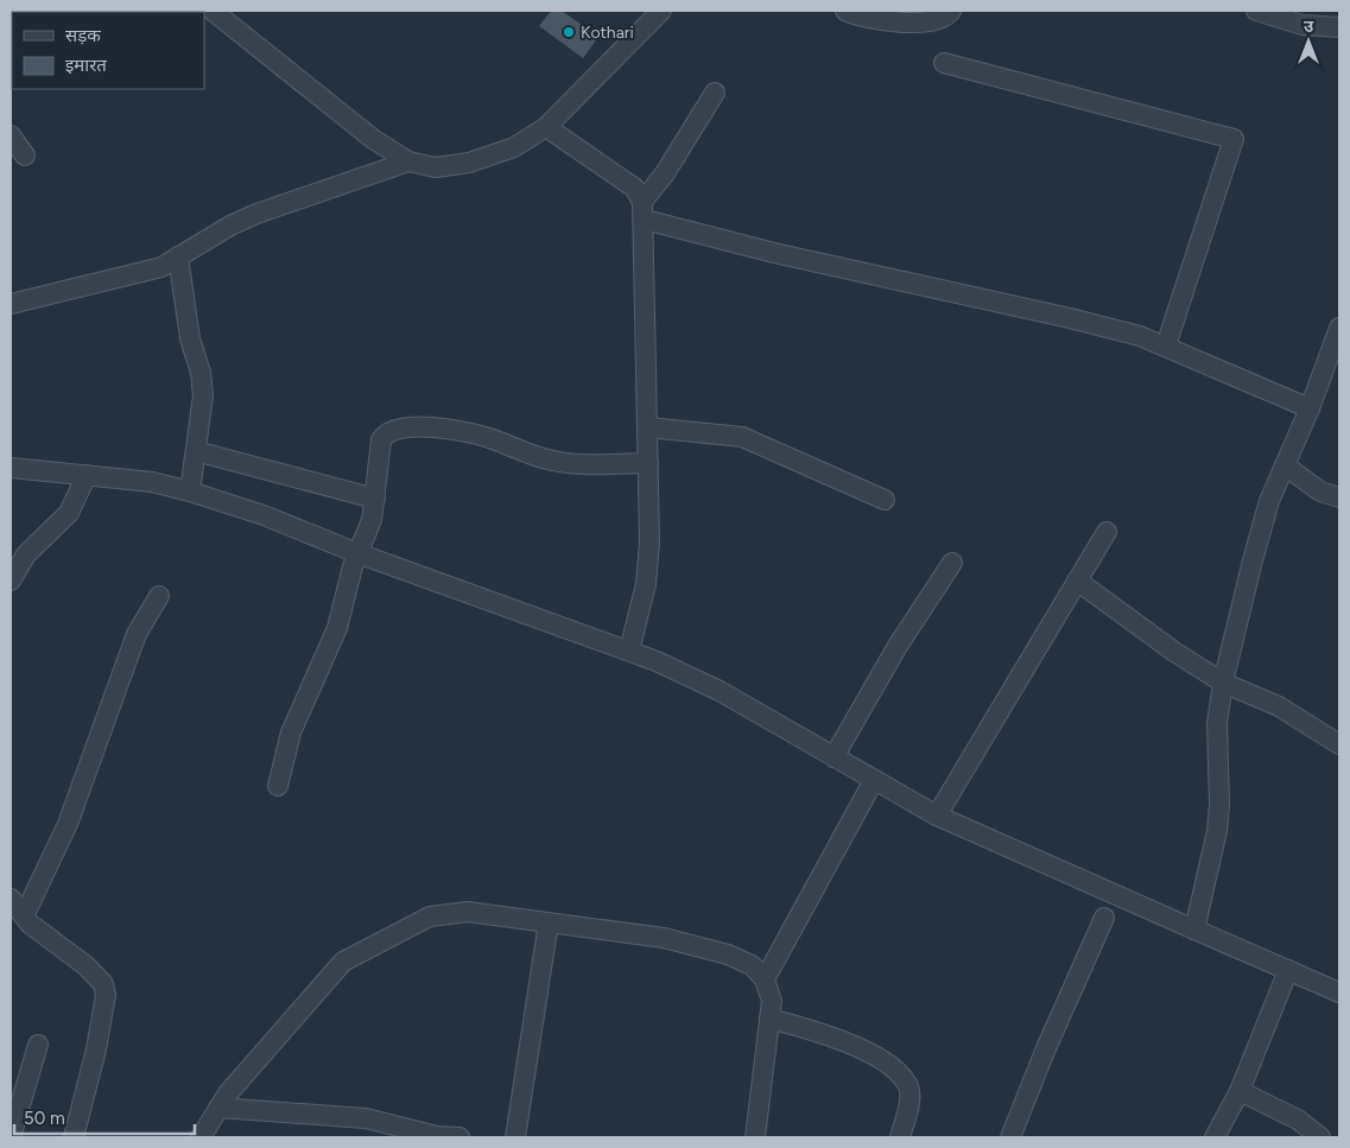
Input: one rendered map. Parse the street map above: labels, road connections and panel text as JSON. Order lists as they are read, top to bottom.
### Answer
{
  "places": ["Kothari"],
  "legend": ["सड़क", "इमारत"],
  "scale_bar": "50 m",
  "north": "top"
}
